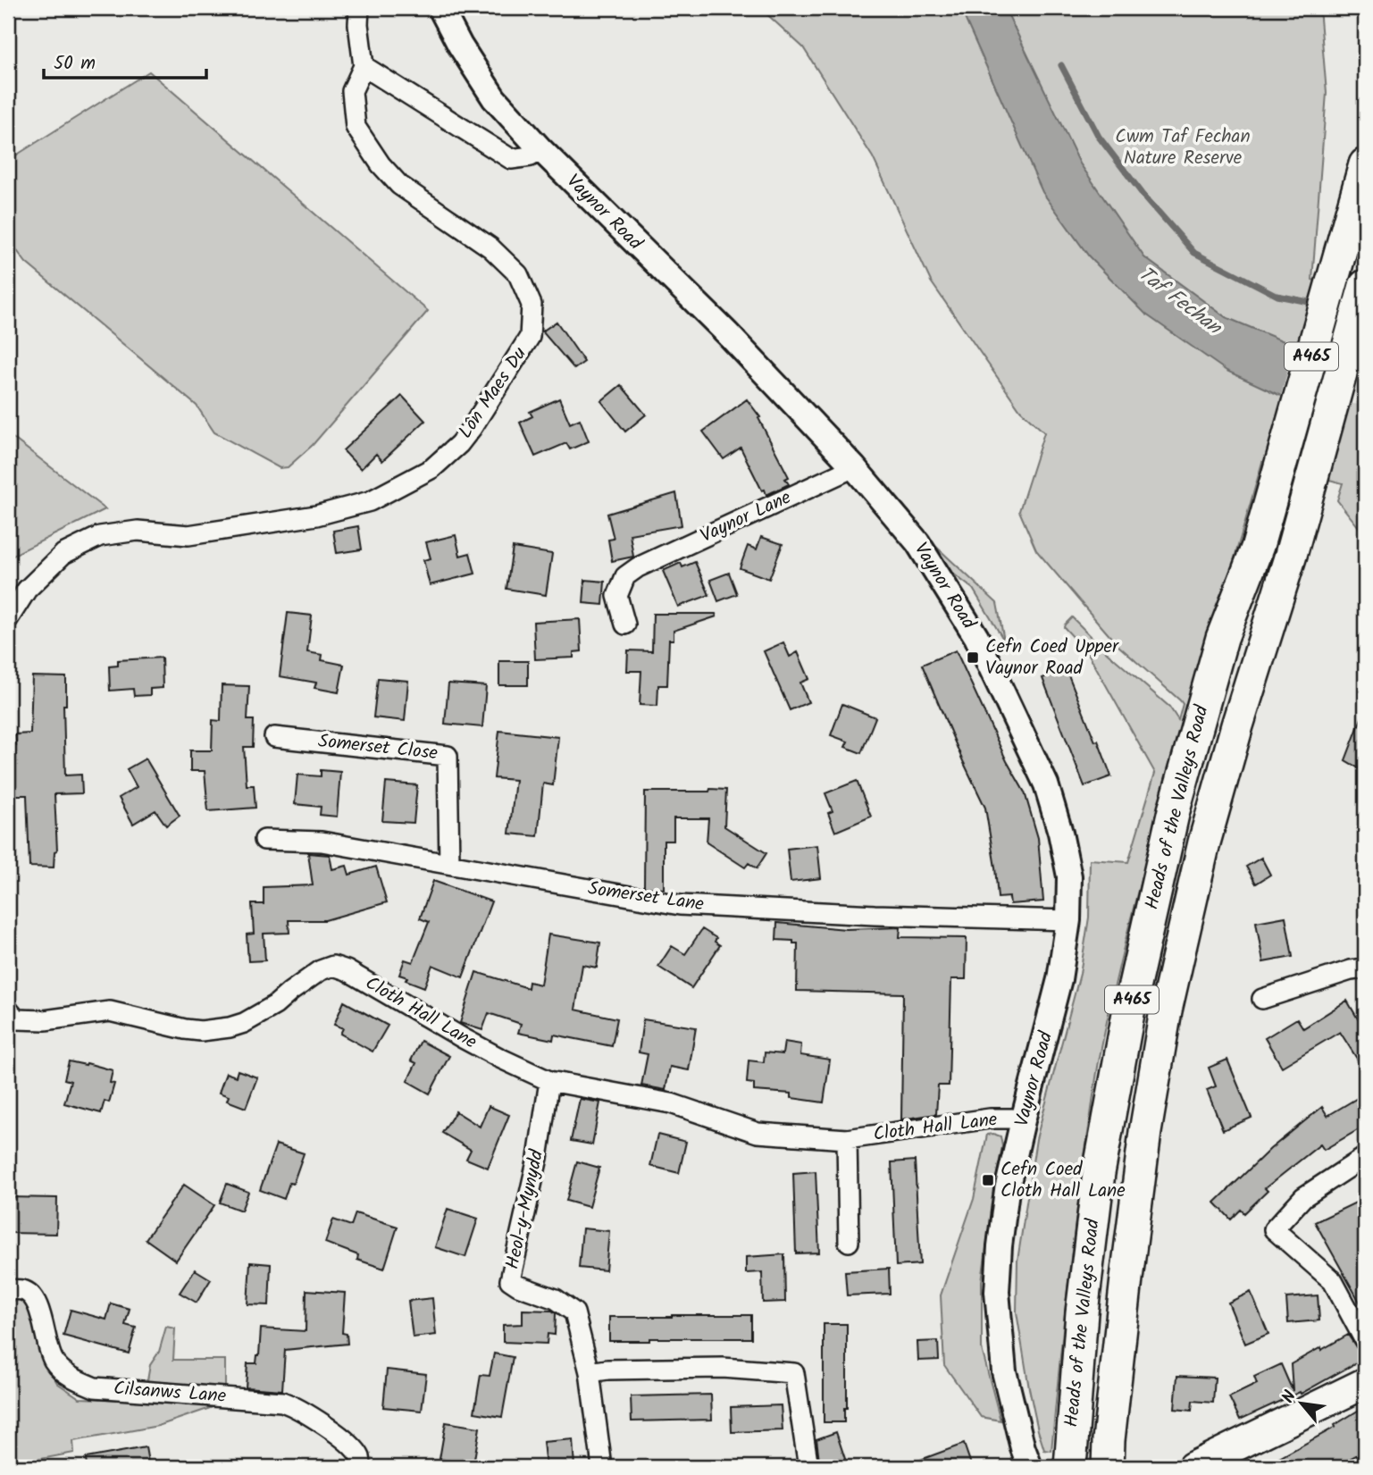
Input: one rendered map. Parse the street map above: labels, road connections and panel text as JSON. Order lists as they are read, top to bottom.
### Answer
{
  "streets": {
    "highway": ["A465", "Heads of the Valleys Road"],
    "street": [
      "Vaynor Road",
      "Lôn Maes Du",
      "Vaynor Lane",
      "Somerset Close",
      "Somerset Lane",
      "Cloth Hall Lane",
      "Heol-y-Mynydd",
      "Cilsanws Lane"
    ]
  },
  "crossings": [
    ["Vaynor Road", "Vaynor Lane"],
    ["Vaynor Road", "Somerset Lane"],
    ["Vaynor Road", "Cloth Hall Lane"],
    ["Somerset Close", "Somerset Lane"],
    ["Cloth Hall Lane", "Heol-y-Mynydd"]
  ],
  "water": ["Taf Fechan"],
  "parks": ["Cwm Taf Fechan Nature Reserve"],
  "places": {
    "transit": ["Cefn Coed Upper Vaynor Road", "Cefn Coed Cloth Hall Lane"]
  },
  "scale_bar": "50 m",
  "north": "top left"
}
